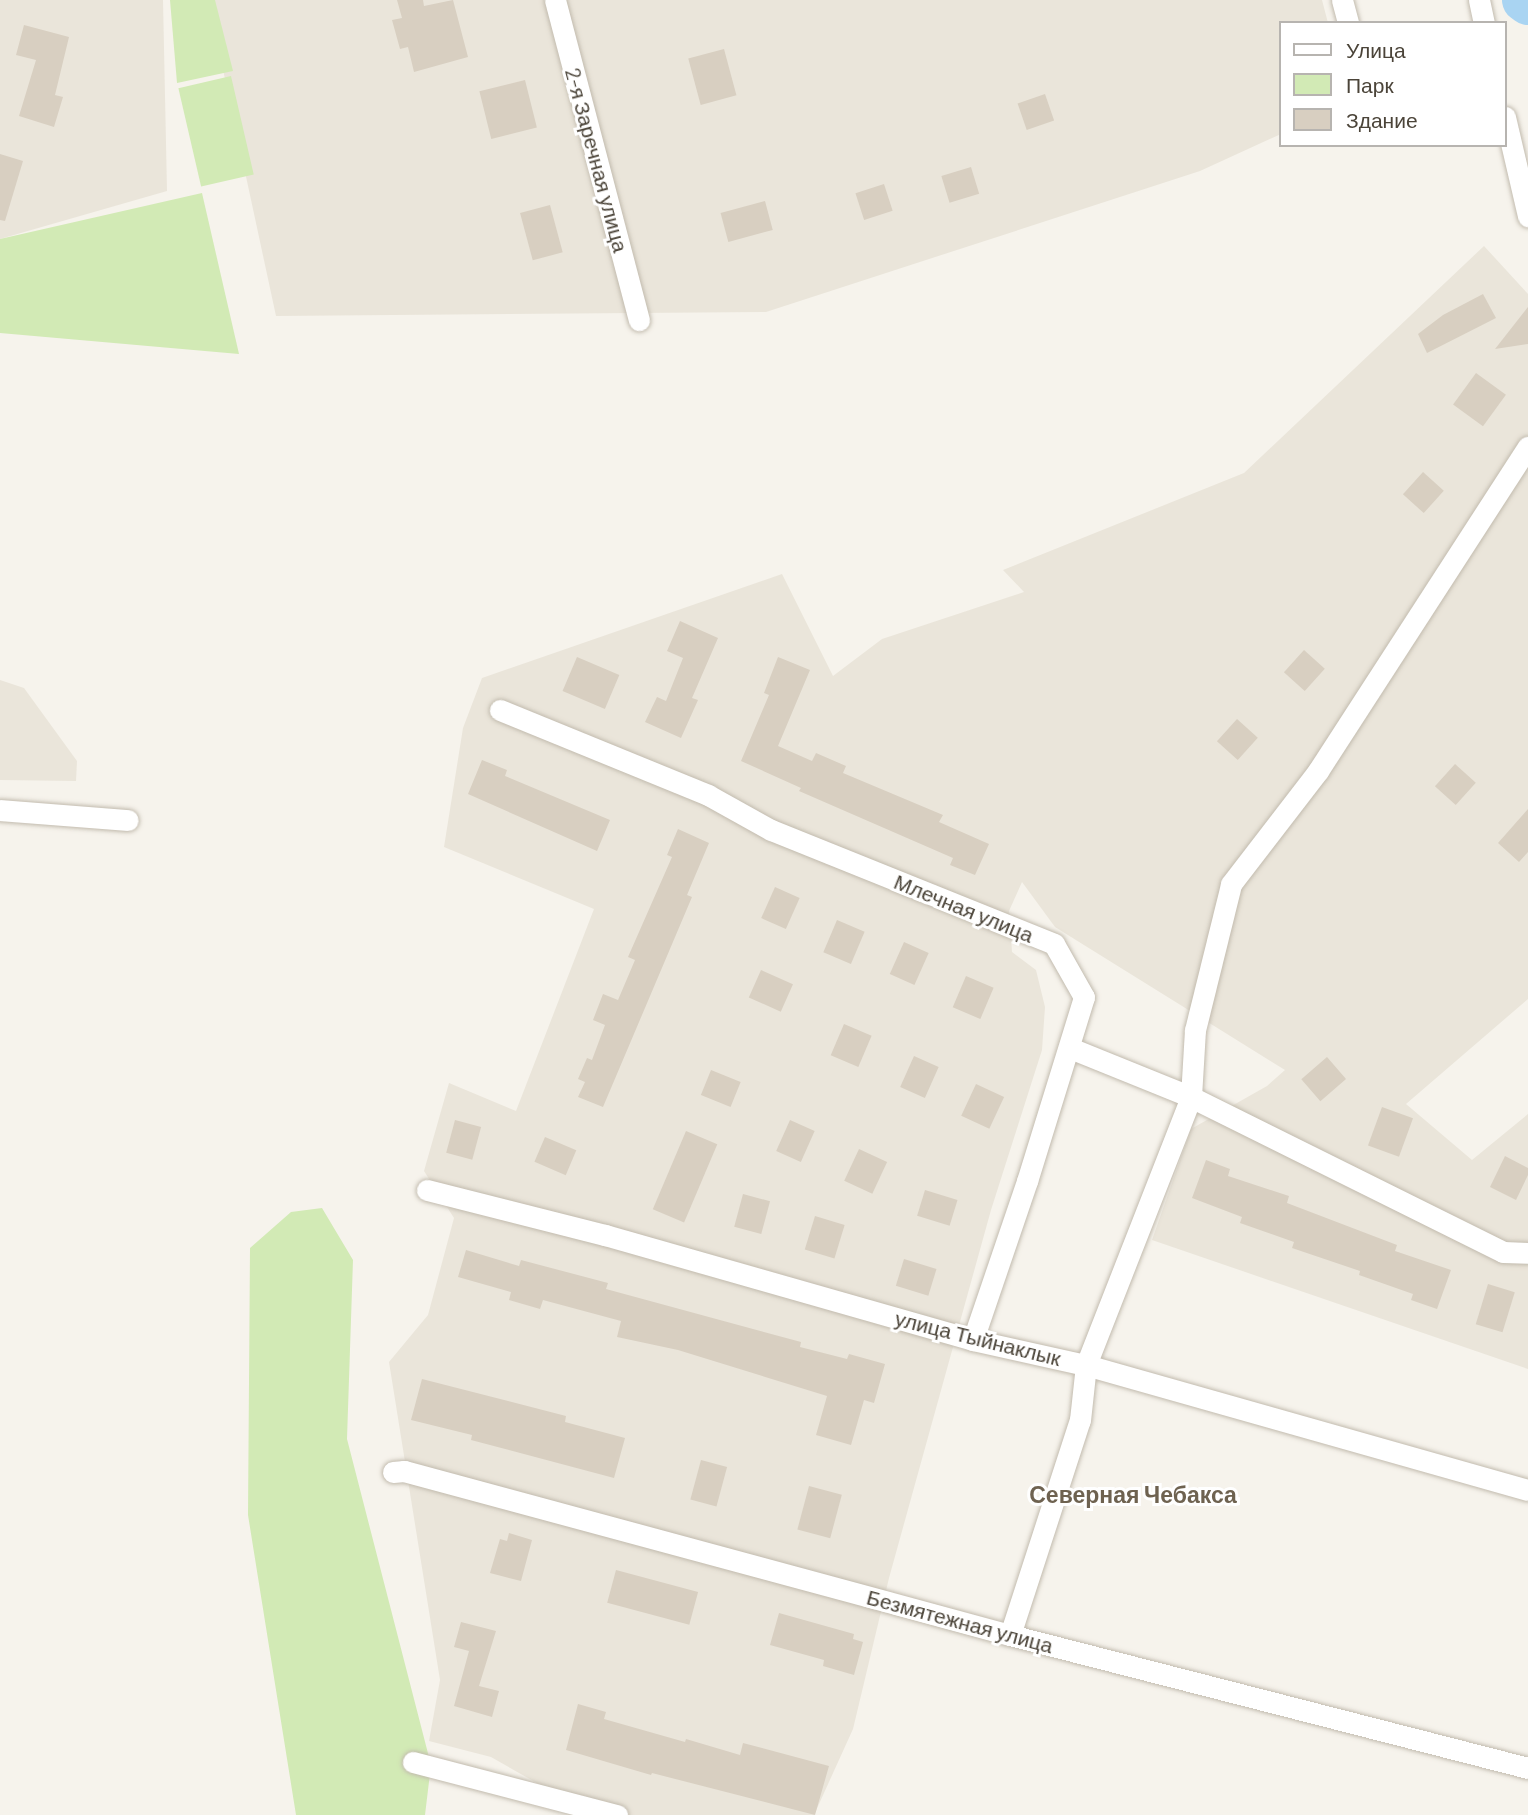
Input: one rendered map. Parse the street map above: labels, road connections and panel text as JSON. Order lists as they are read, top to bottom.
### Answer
{
  "streets": {
    "street": [
      "2-я Заречная улица",
      "Млечная улица",
      "улица Тыйнаклык",
      "Безмятежная улица"
    ]
  },
  "crossings": [
    ["Млечная улица", "улица Тыйнаклык"]
  ],
  "districts": ["Северная Чебакса"],
  "legend": ["Улица", "Парк", "Здание"]
}
